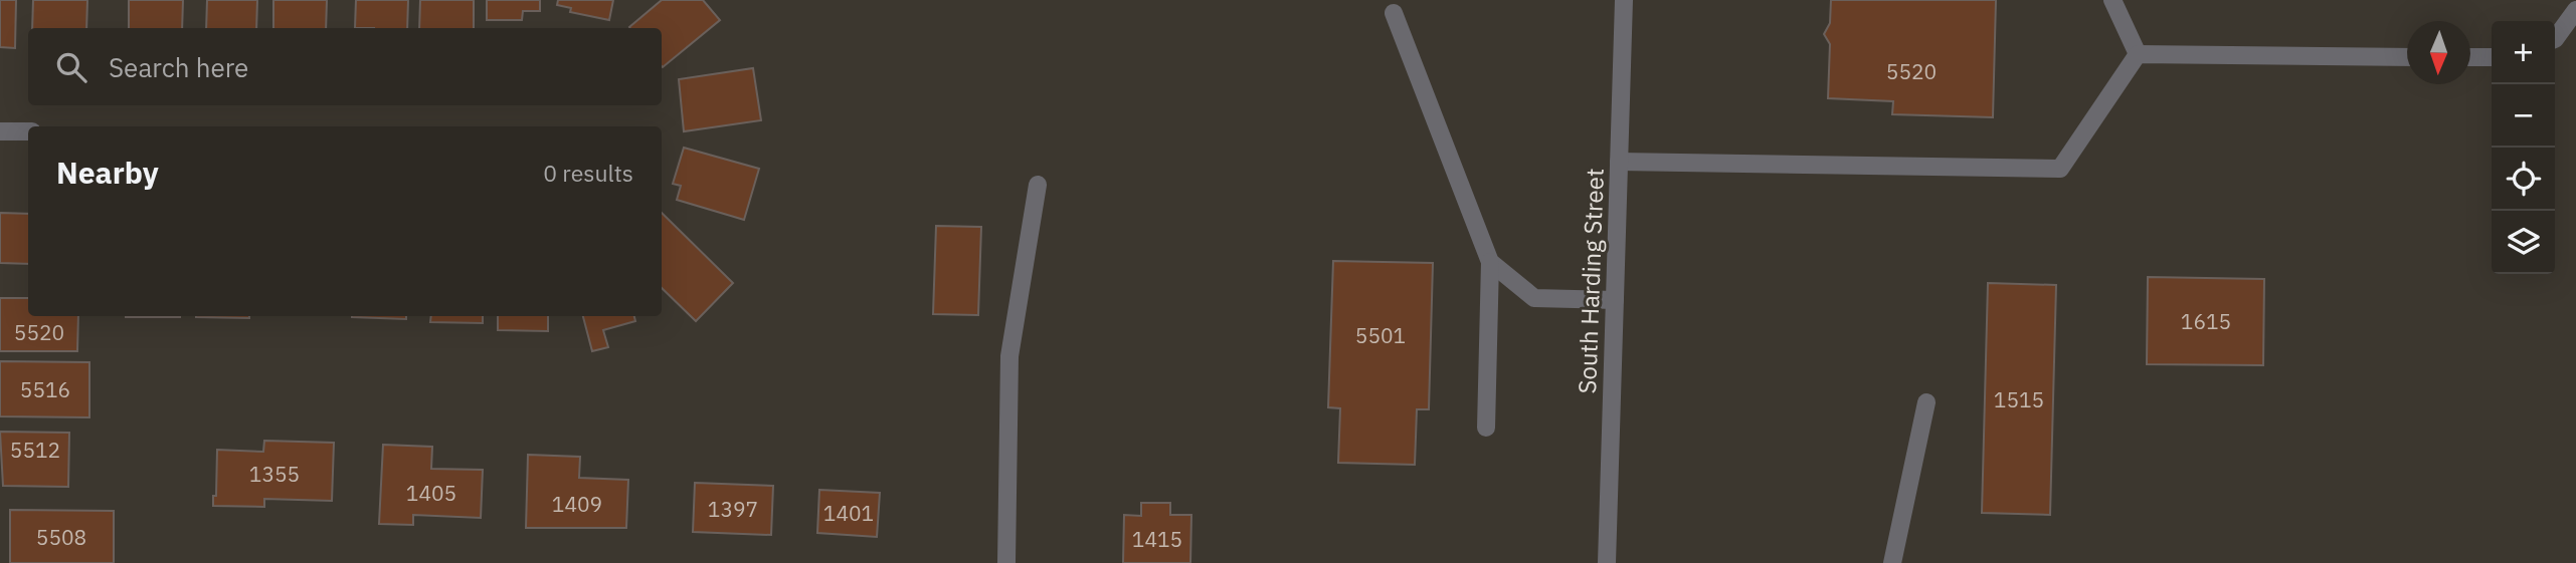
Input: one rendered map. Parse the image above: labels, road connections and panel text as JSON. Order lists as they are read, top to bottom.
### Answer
{
  "streets": {
    "street": ["South Harding Street"]
  },
  "house_numbers": [
    "5520",
    "1615",
    "5520",
    "5501",
    "5516",
    "1515",
    "5512",
    "1355",
    "1405",
    "1409",
    "1397",
    "1401",
    "5508",
    "1415"
  ],
  "north": "bottom",
  "page": {
    "map_buttons": ["+", "−"],
    "search": "Search here",
    "heading": ["Nearby", "0 results"]
  }
}
